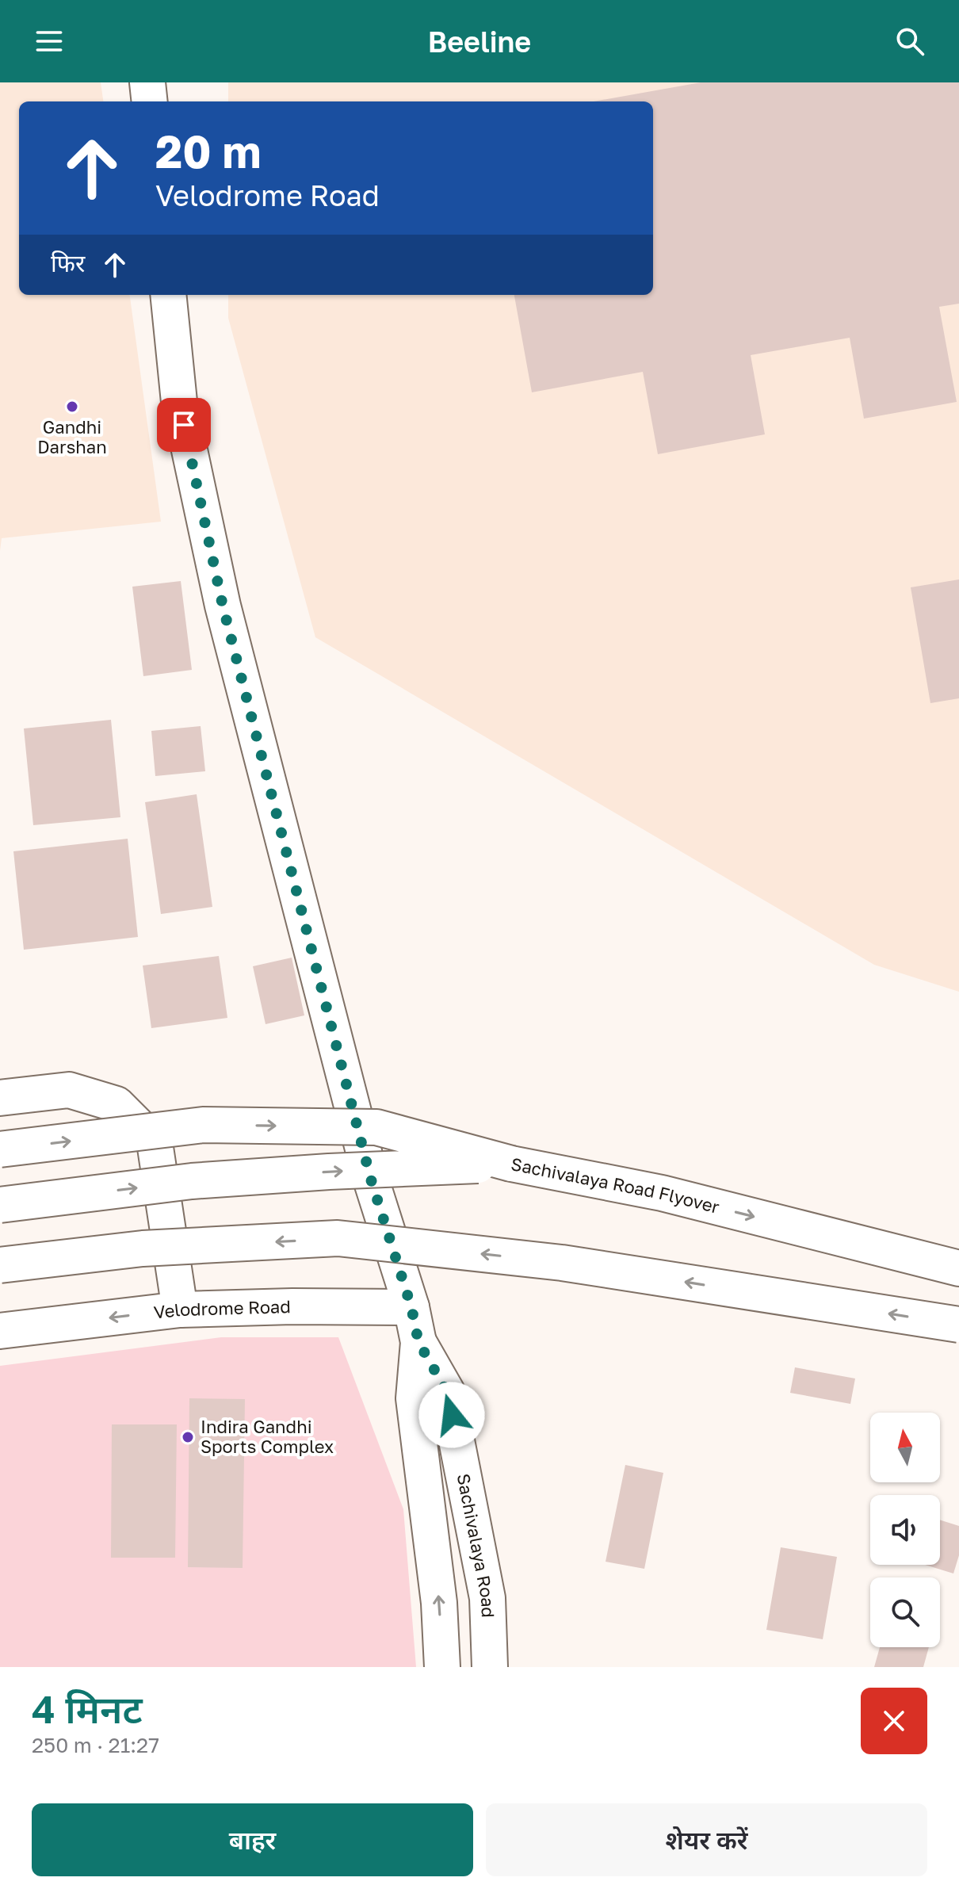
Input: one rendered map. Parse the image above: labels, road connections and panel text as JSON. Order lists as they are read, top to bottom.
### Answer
{
  "streets": {
    "main road": ["Sachivalaya Road Flyover", "Velodrome Road", "Sachivalaya Road"]
  },
  "places": ["Gandhi Darshan", "Indira Gandhi Sports Complex"],
  "north": "top",
  "page": {
    "header": "Beeline",
    "turn": ["20 m", "Velodrome Road"],
    "then": "फिर",
    "heading": ["4 मिनट", "250 m · 21:27"],
    "buttons": ["बाहर", "शेयर करें"]
  }
}
